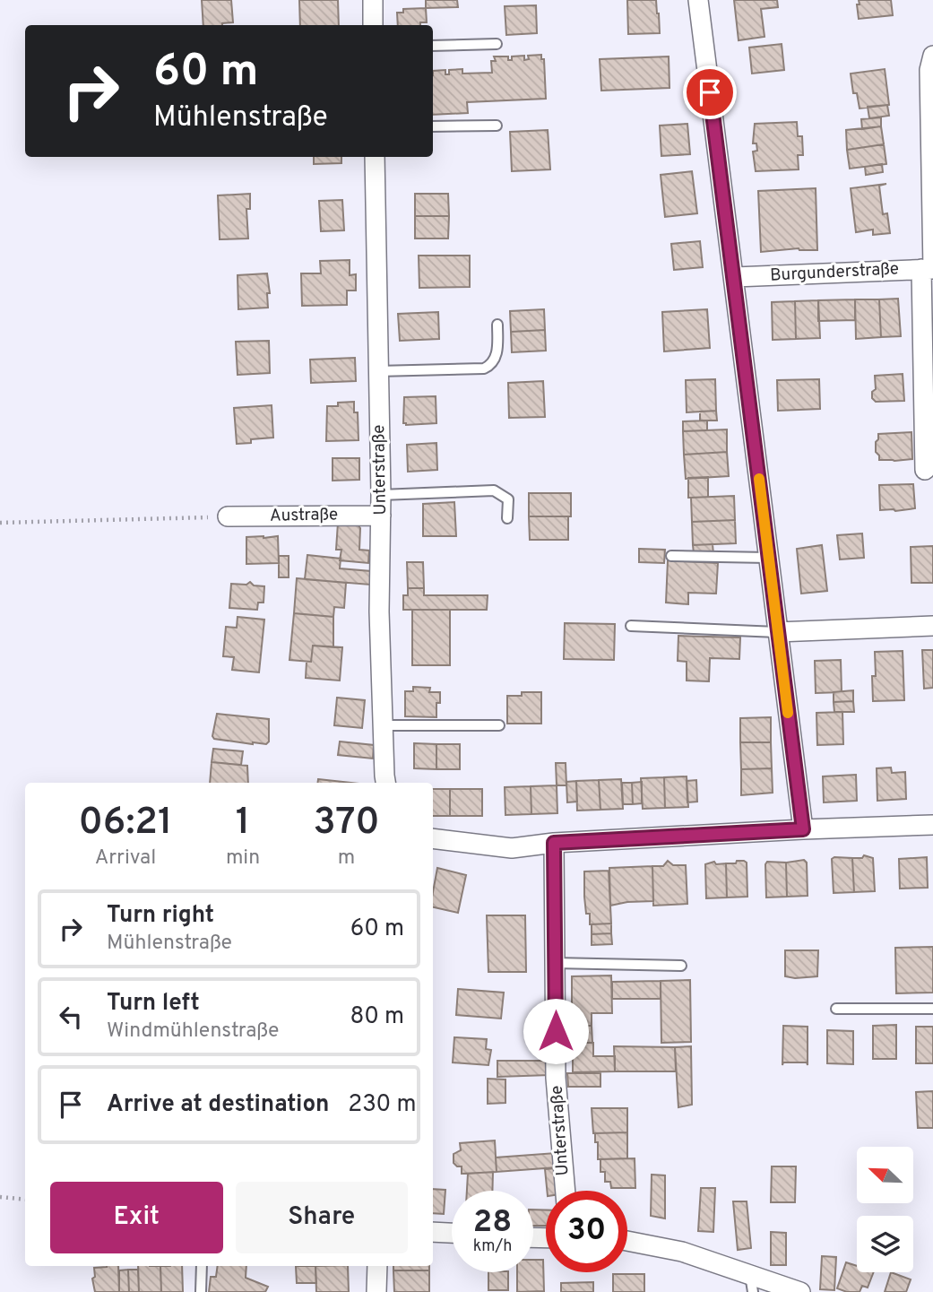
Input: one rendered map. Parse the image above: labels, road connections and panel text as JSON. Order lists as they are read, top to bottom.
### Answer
{
  "streets": {
    "street": ["Burgunderstraße", "Unterstraße", "Austraße"]
  },
  "crossings": [
    ["Unterstraße", "Austraße"]
  ],
  "north": "top left",
  "page": {
    "turn": ["60 m", "Mühlenstraße"],
    "eta": [
      "06:21",
      "Arrival",
      "1",
      "min",
      "370",
      "m"
    ],
    "list": [
      {
        "name": "Turn right",
        "note": "Mühlenstraße",
        "value": "60 m"
      },
      {
        "name": "Turn left",
        "note": "Windmühlenstraße",
        "value": "80 m"
      },
      {
        "name": "Arrive at destination",
        "value": "230 m"
      }
    ],
    "buttons": ["Exit", "Share"],
    "speed": "28 km/h",
    "limit": "30"
  }
}
